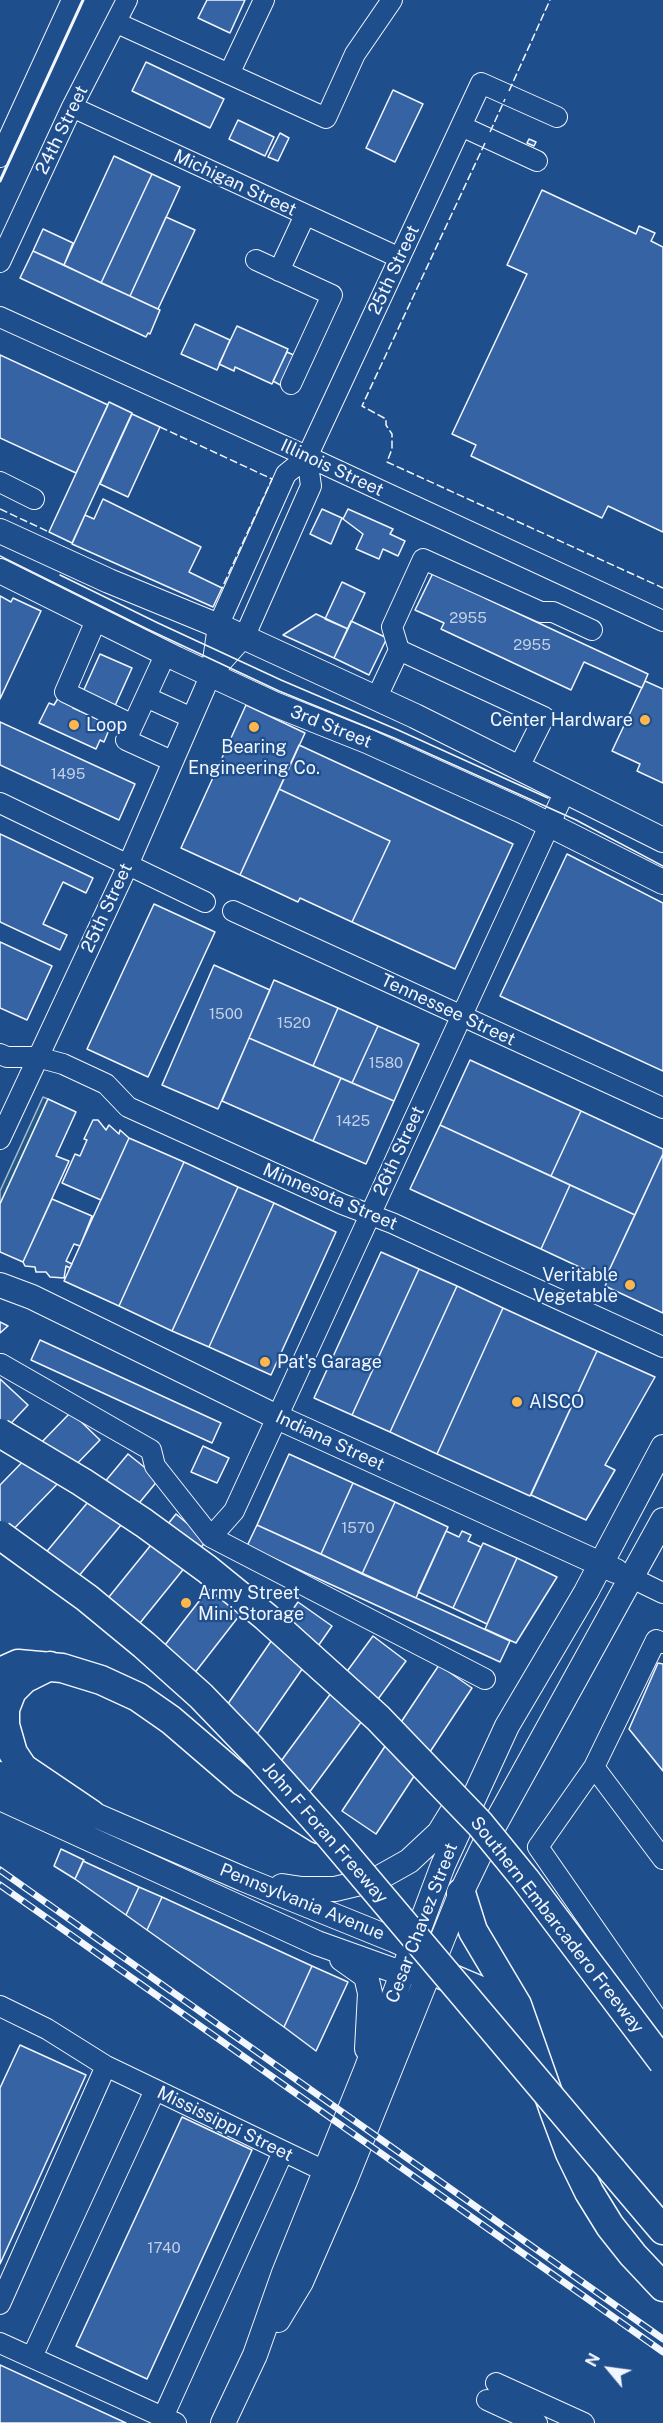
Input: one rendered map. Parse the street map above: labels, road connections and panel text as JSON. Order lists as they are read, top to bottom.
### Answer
{
  "streets": {
    "highway": ["John F Foran Freeway", "Southern Embarcadero Freeway"],
    "main road": [
      "3rd Street",
      "Indiana Street",
      "Pennsylvania Avenue",
      "Cesar Chavez Street"
    ],
    "street": [
      "24th Street",
      "Michigan Street",
      "25th Street",
      "Illinois Street",
      "Tennessee Street",
      "26th Street",
      "Minnesota Street",
      "Mississippi Street"
    ]
  },
  "crossings": [
    ["24th Street", "Michigan Street"],
    ["Michigan Street", "25th Street"],
    ["25th Street", "Illinois Street"],
    ["25th Street", "3rd Street"],
    ["25th Street", "Minnesota Street"],
    ["3rd Street", "26th Street"],
    ["Tennessee Street", "26th Street"],
    ["26th Street", "Minnesota Street"],
    ["26th Street", "Indiana Street"],
    ["Indiana Street", "Cesar Chavez Street"],
    ["Pennsylvania Avenue", "Cesar Chavez Street"],
    ["Cesar Chavez Street", "Mississippi Street"]
  ],
  "places": [
    "Center Hardware",
    "Loop",
    "Bearing Engineering Co.",
    "Veritable Vegetable",
    "Pat's Garage",
    "AISCO",
    "Army Street Mini Storage"
  ],
  "house_numbers": [
    "2955",
    "2955",
    "1495",
    "1500",
    "1520",
    "1580",
    "1425",
    "1570",
    "1740"
  ],
  "north": "top left"
}
